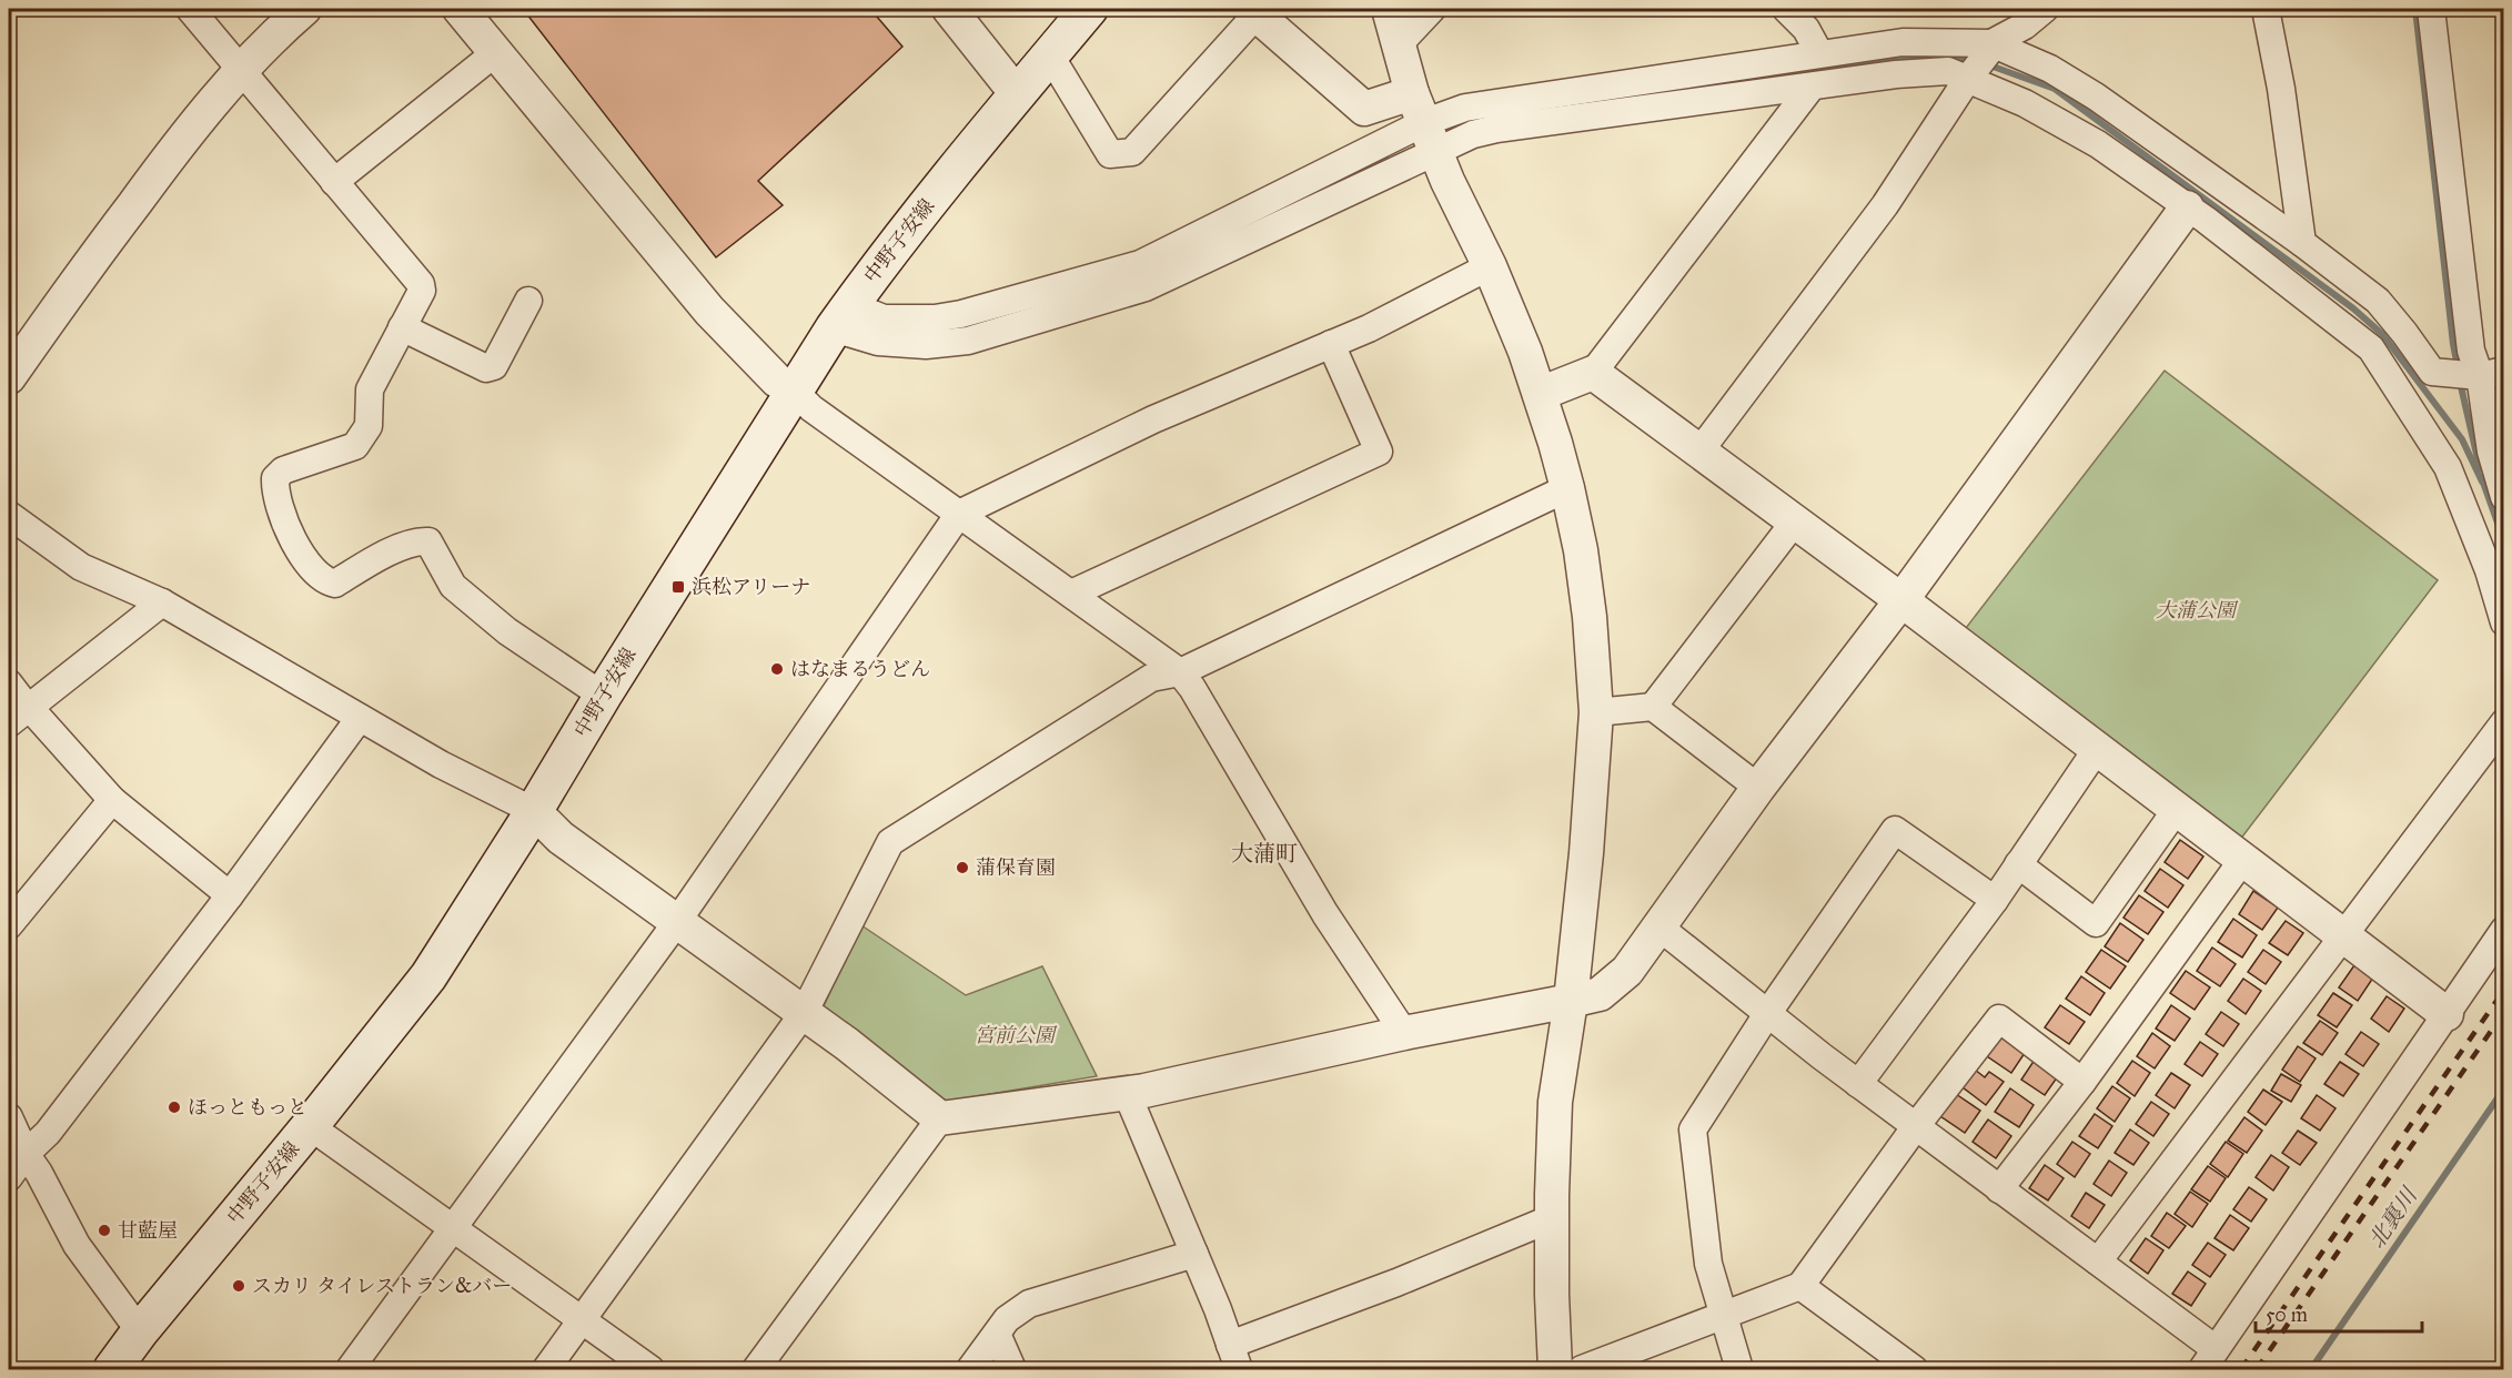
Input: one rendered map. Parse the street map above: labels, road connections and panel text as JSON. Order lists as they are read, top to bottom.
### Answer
{
  "streets": {
    "main road": ["中野子安線"]
  },
  "districts": ["大蒲町"],
  "water": ["北裏川"],
  "parks": ["大蒲公園", "宮前公園"],
  "places": {
    "transit": ["浜松アリーナ"],
    "other": [
      "はなまるうどん",
      "蒲保育園",
      "ほっともっと",
      "甘藍屋",
      "スカリ タイレストラン&バー"
    ]
  },
  "scale_bar": "50 m"
}
